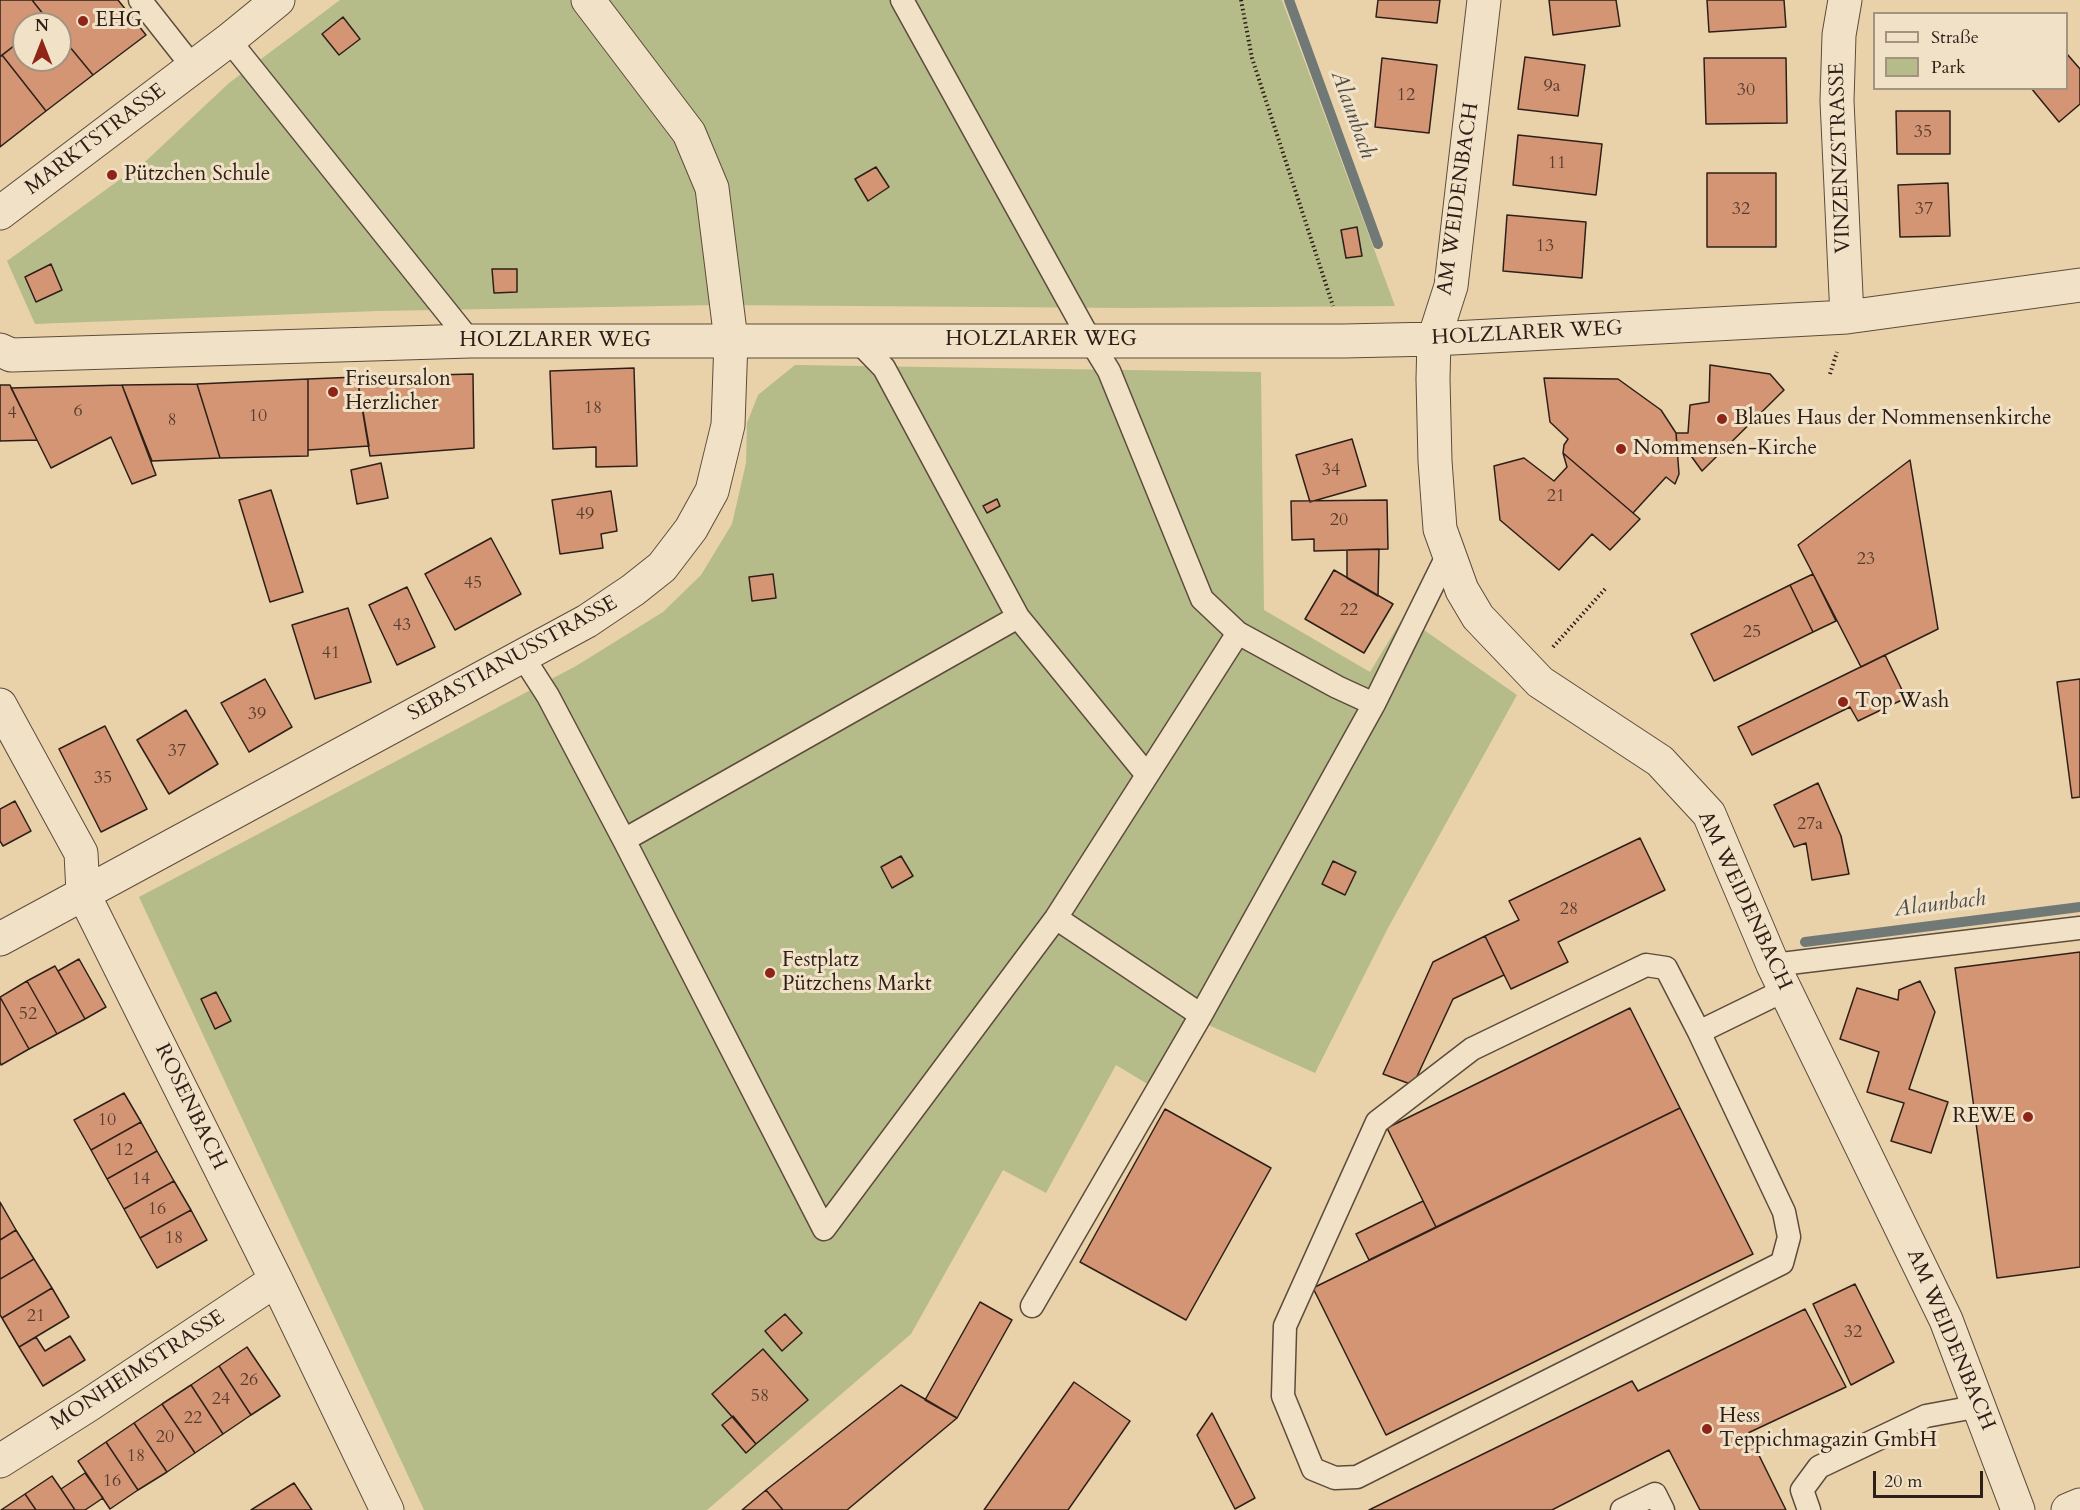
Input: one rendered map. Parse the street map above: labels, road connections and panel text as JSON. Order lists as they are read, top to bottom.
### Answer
{
  "streets": {
    "street": [
      "MARKTSTRASSE",
      "VINZENZSTRASSE",
      "AM WEIDENBACH",
      "HOLZLARER WEG",
      "SEBASTIANUSSTRASSE",
      "ROSENBACH",
      "MONHEIMSTRASSE"
    ]
  },
  "crossings": [
    ["VINZENZSTRASSE", "HOLZLARER WEG"],
    ["AM WEIDENBACH", "HOLZLARER WEG"],
    ["HOLZLARER WEG", "SEBASTIANUSSTRASSE"],
    ["SEBASTIANUSSTRASSE", "ROSENBACH"],
    ["ROSENBACH", "MONHEIMSTRASSE"]
  ],
  "water": ["Alaunbach"],
  "places": [
    "EHG",
    "Pützchen Schule",
    "Friseursalon Herzlicher",
    "Blaues Haus der Nommensenkirche",
    "Nommensen-Kirche",
    "Top Wash",
    "Festplatz Pützchens Markt",
    "REWE",
    "Hess Teppichmagazin GmbH"
  ],
  "house_numbers": [
    "9a",
    "30",
    "12",
    "35",
    "11",
    "32",
    "37",
    "13",
    "18",
    "6",
    "4",
    "10",
    "8",
    "34",
    "21",
    "49",
    "20",
    "23",
    "45",
    "22",
    "43",
    "25",
    "41",
    "39",
    "37",
    "35",
    "27a",
    "28",
    "52",
    "10",
    "12",
    "14",
    "16",
    "18",
    "21",
    "32",
    "26",
    "58",
    "24",
    "22",
    "20",
    "18",
    "16"
  ],
  "legend": ["Straße", "Park"],
  "scale_bar": "20 m",
  "north": "top"
}
